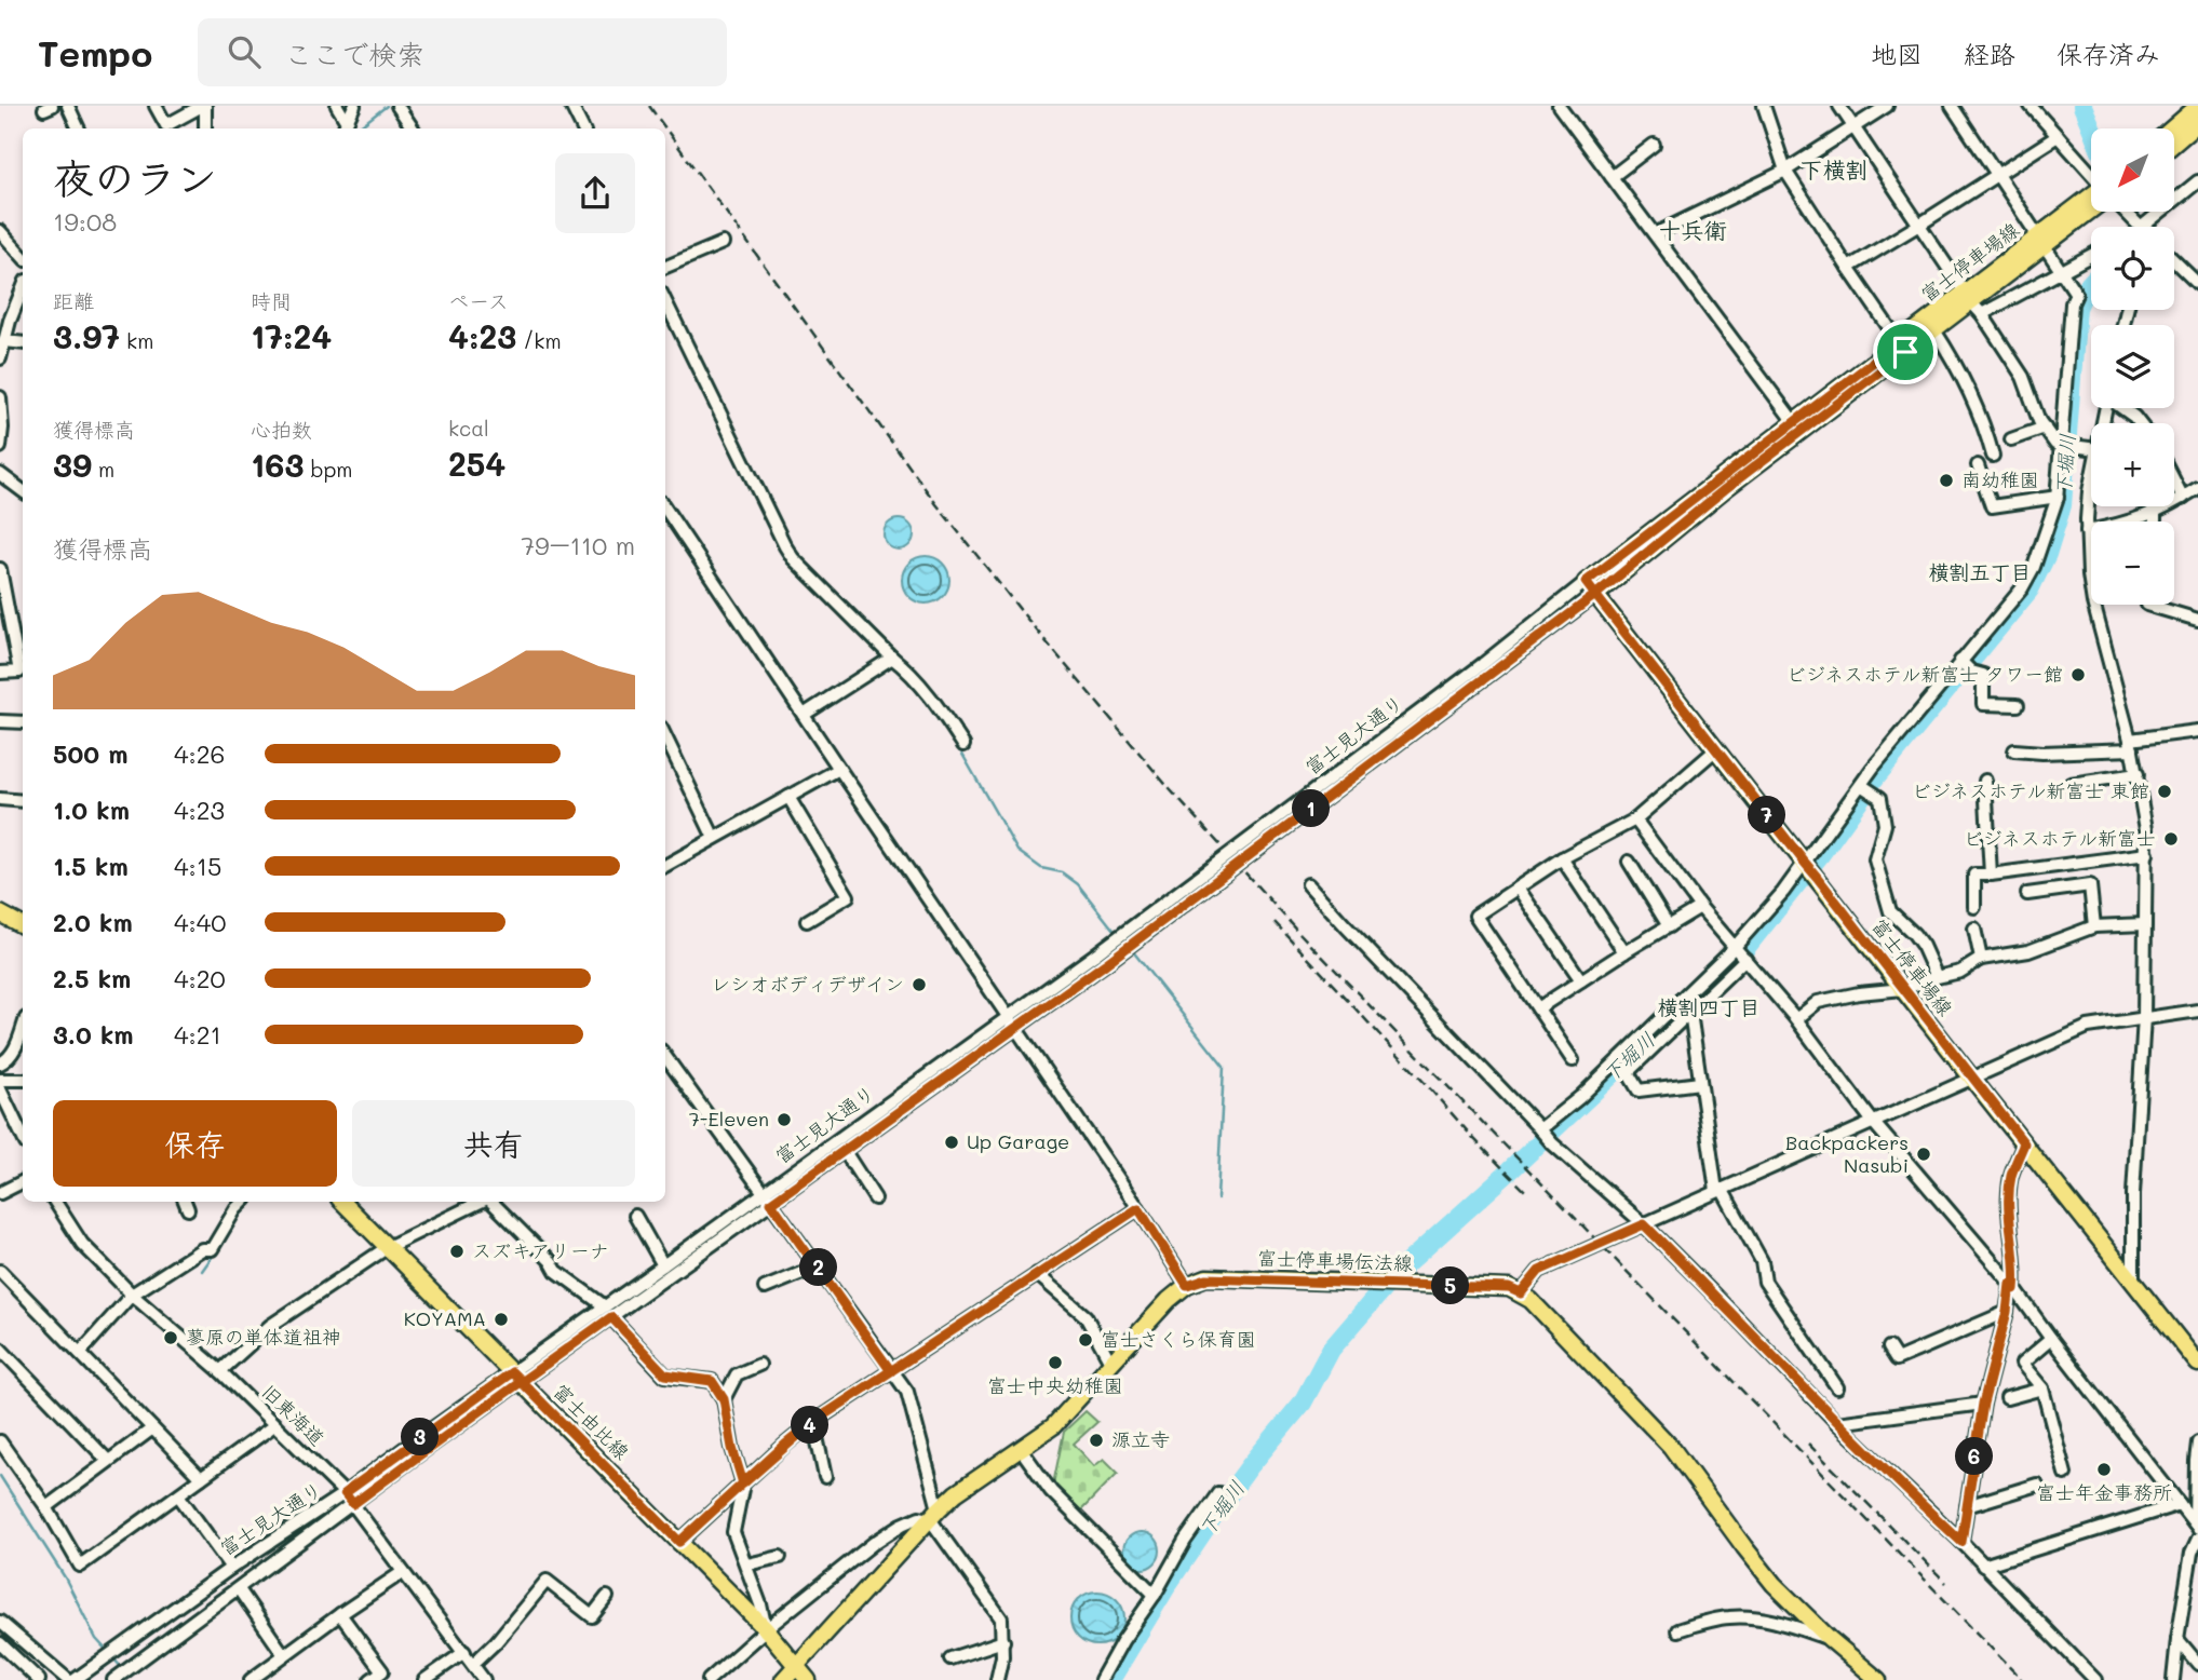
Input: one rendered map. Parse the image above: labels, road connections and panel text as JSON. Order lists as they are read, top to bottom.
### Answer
{
  "streets": {
    "main road": ["富士停車場線", "富士停車場伝法線", "富士由比線"],
    "street": ["富士見大通り", "旧東海道"]
  },
  "crossings": [
    ["富士停車場線", "富士見大通り"],
    ["富士見大通り", "旧東海道"],
    ["富士見大通り", "富士由比線"]
  ],
  "districts": [
    "下横割",
    "十兵衛",
    "横割五丁目",
    "横割四丁目"
  ],
  "water": ["下堀川"],
  "places": [
    "南幼稚園",
    "ビジネスホテル新富士 タワー館",
    "ビジネスホテル新富士 東館",
    "ビジネスホテル新富士",
    "レシオボディデザイン",
    "7-Eleven",
    "Up Garage",
    "Backpackers Nasubi",
    "スズキアリーナ",
    "KOYAMA",
    "蓼原の単体道祖神",
    "富士さくら保育園",
    "富士中央幼稚園",
    "源立寺",
    "富士年金事務所"
  ],
  "north": "bottom left",
  "page": {
    "header": "Tempo",
    "search": "ここで検索",
    "nav": ["地図", "経路", "保存済み"],
    "map_buttons": ["+", "−"],
    "heading": ["夜のラン", "19:08"],
    "stats": [
      ["距離", "3.97 km"],
      ["時間", "17:24"],
      ["ペース", "4:23 /km"],
      ["獲得標高", "39 m"],
      ["心拍数", "163 bpm"],
      ["kcal", "254"]
    ],
    "chart": ["獲得標高", "79–110 m"],
    "list": [
      {
        "name": "500 m",
        "note": "4:26"
      },
      {
        "name": "1.0 km",
        "note": "4:23"
      },
      {
        "name": "1.5 km",
        "note": "4:15"
      },
      {
        "name": "2.0 km",
        "note": "4:40"
      },
      {
        "name": "2.5 km",
        "note": "4:20"
      },
      {
        "name": "3.0 km",
        "note": "4:21"
      }
    ],
    "pins": [
      "1",
      "7",
      "2",
      "5",
      "4",
      "3",
      "6"
    ],
    "buttons": ["保存", "共有"]
  }
}
